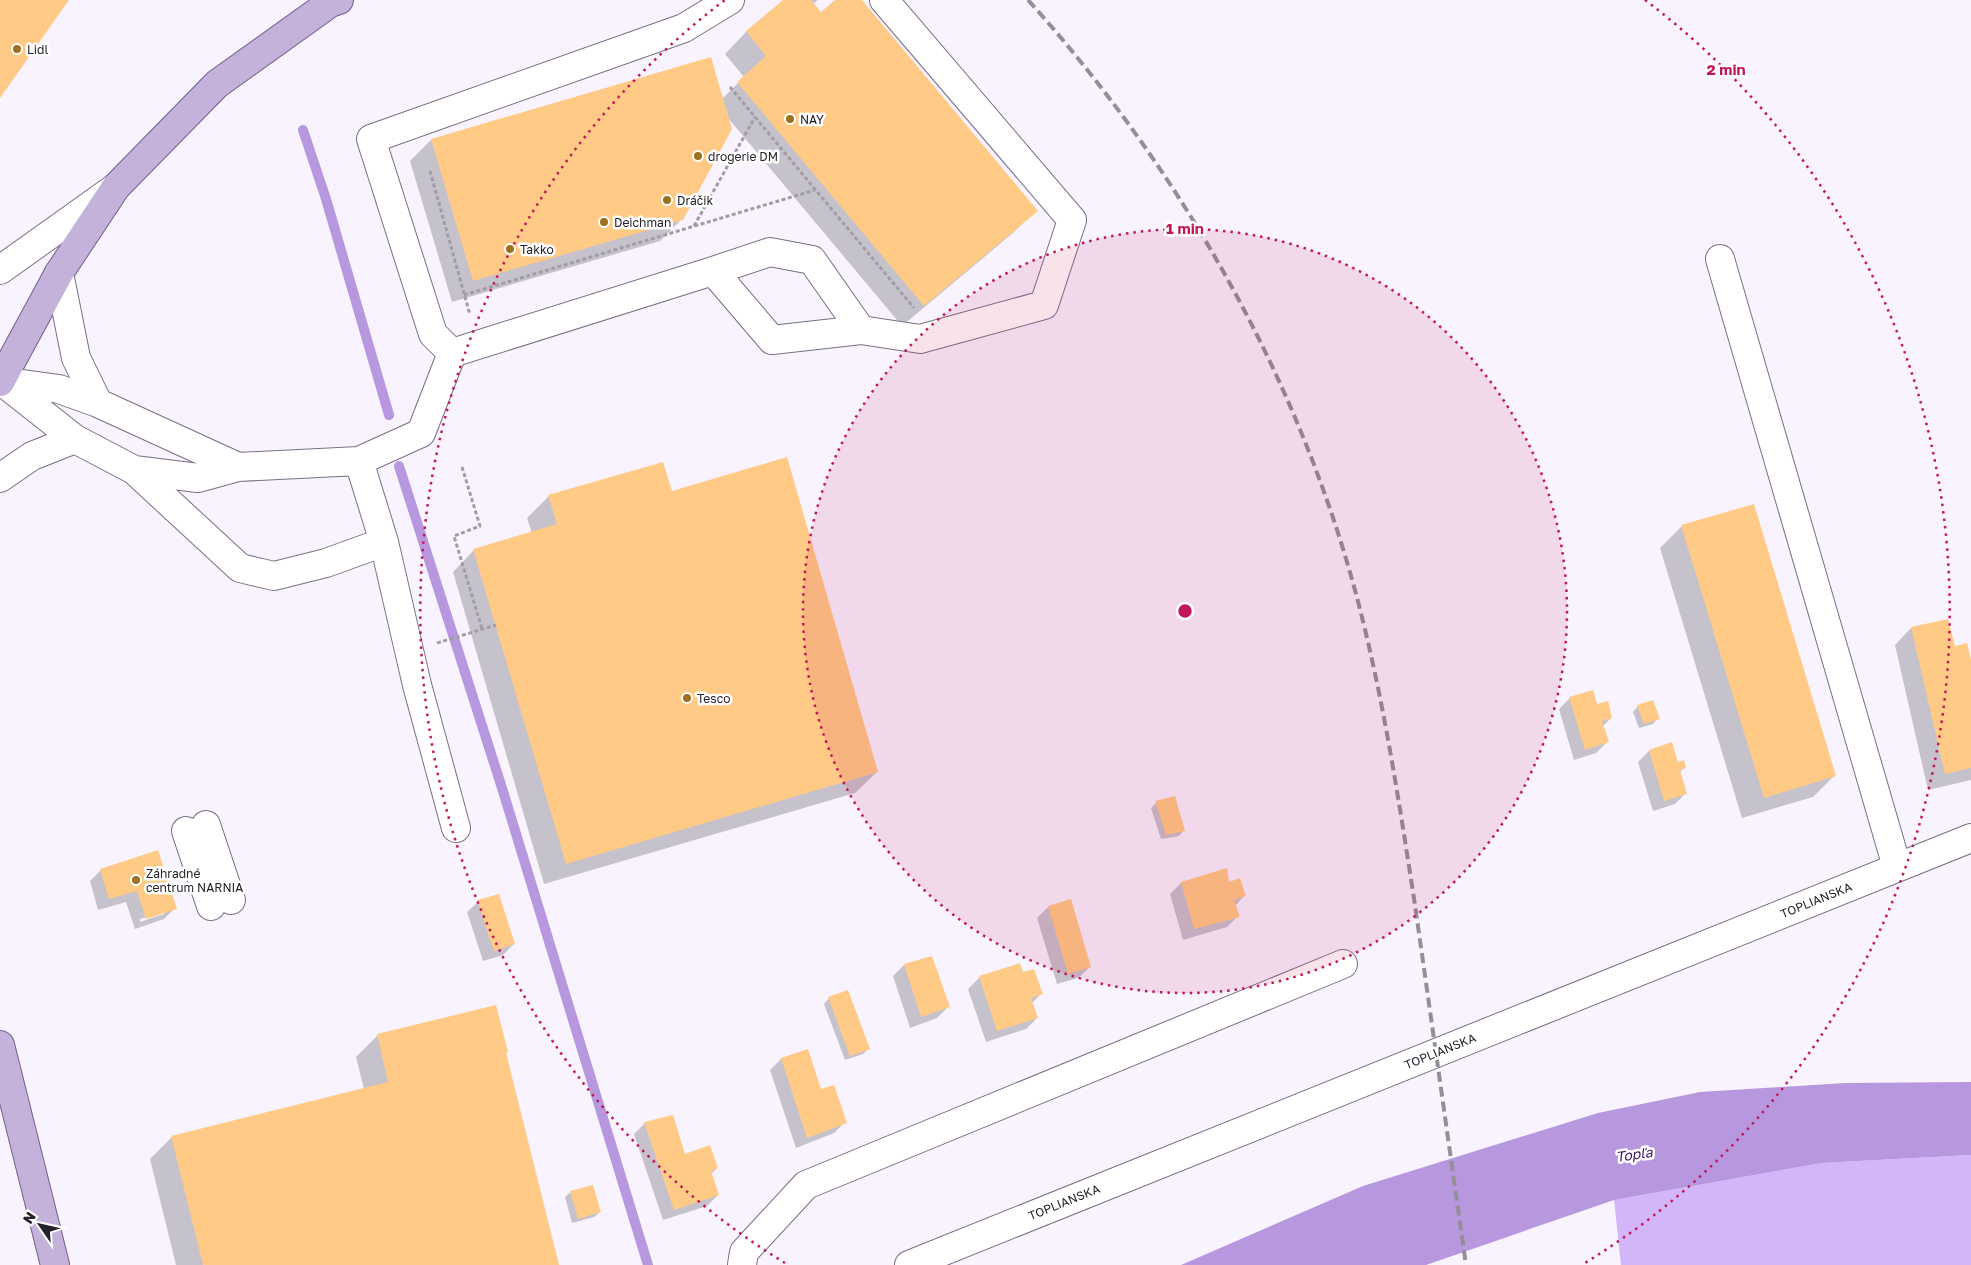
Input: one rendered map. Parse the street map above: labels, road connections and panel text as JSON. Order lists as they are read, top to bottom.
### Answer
{
  "streets": {
    "street": ["TOPLIANSKA"]
  },
  "water": ["Topľa"],
  "places": [
    "Lidl",
    "NAY",
    "drogerie DM",
    "Dráčik",
    "Deichman",
    "Takko",
    "Tesco",
    "Záhradné centrum NARNIA"
  ],
  "north": "top left",
  "rings": ["2 min", "1 min"]
}
